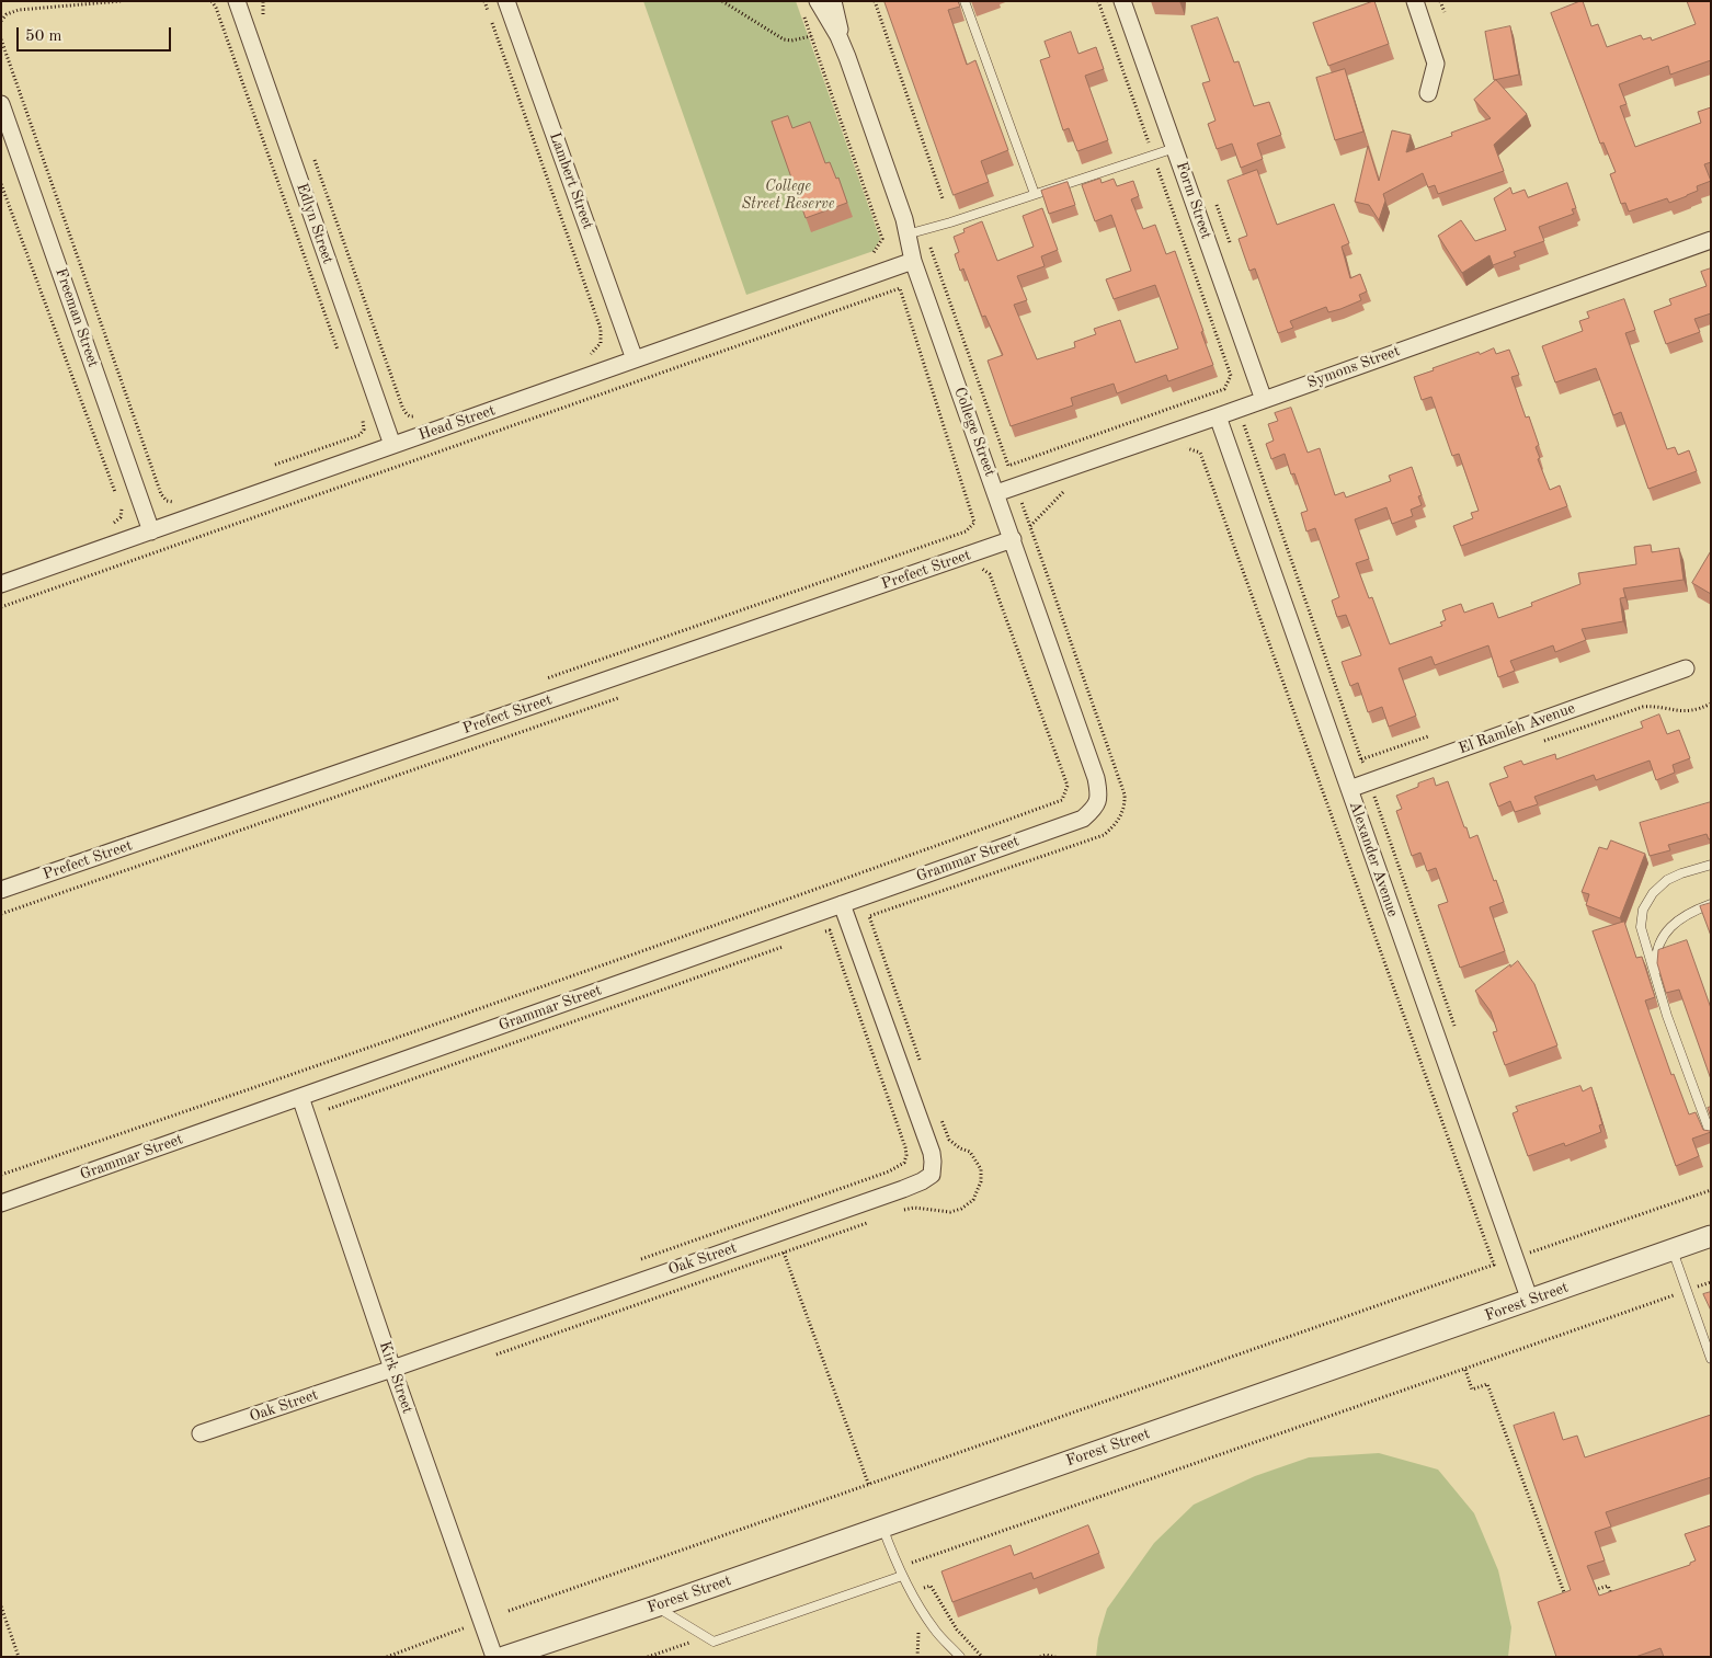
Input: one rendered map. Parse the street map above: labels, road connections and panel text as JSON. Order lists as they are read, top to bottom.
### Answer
{
  "streets": {
    "street": [
      "Lambert Street",
      "Form Street",
      "Edlyn Street",
      "Freeman Street",
      "Symons Street",
      "Head Street",
      "College Street",
      "Prefect Street",
      "El Ramleh Avenue",
      "Grammar Street",
      "Alexander Avenue",
      "Oak Street",
      "Forest Street",
      "Kirk Street"
    ]
  },
  "crossings": [
    ["Lambert Street", "Head Street"],
    ["Form Street", "Symons Street"],
    ["Edlyn Street", "Head Street"],
    ["Freeman Street", "Head Street"],
    ["Symons Street", "College Street"],
    ["Symons Street", "Alexander Avenue"],
    ["Head Street", "College Street"],
    ["College Street", "Prefect Street"],
    ["College Street", "Grammar Street"],
    ["El Ramleh Avenue", "Alexander Avenue"],
    ["Grammar Street", "Oak Street"],
    ["Grammar Street", "Kirk Street"],
    ["Alexander Avenue", "Forest Street"],
    ["Oak Street", "Kirk Street"]
  ],
  "parks": ["College Street Reserve"],
  "scale_bar": "50 m"
}
